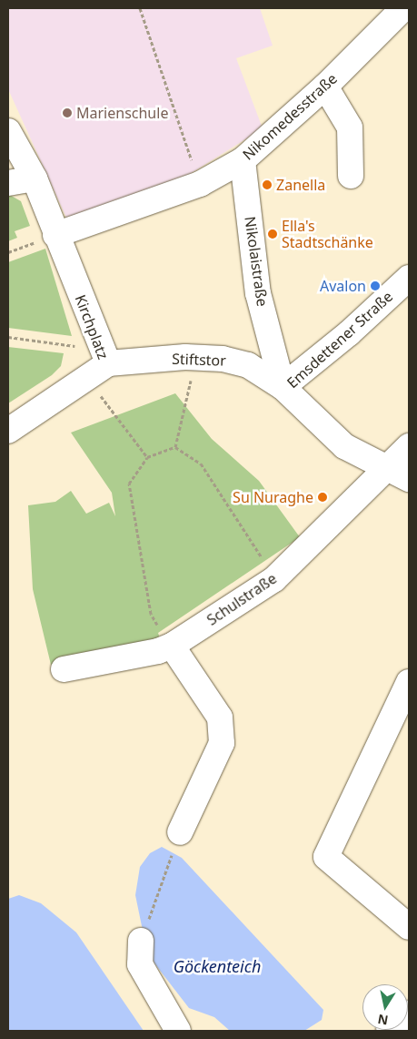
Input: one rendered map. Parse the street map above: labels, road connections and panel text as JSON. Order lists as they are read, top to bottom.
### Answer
{
  "streets": {
    "street": [
      "Nikomedesstraße",
      "Nikolaistraße",
      "Kirchplatz",
      "Emsdettener Straße",
      "Stiftstor",
      "Schulstraße"
    ]
  },
  "crossings": [
    ["Nikomedesstraße", "Nikolaistraße"],
    ["Nikomedesstraße", "Kirchplatz"],
    ["Nikolaistraße", "Emsdettener Straße"],
    ["Nikolaistraße", "Stiftstor"],
    ["Kirchplatz", "Stiftstor"],
    ["Emsdettener Straße", "Stiftstor"],
    ["Emsdettener Straße", "Schulstraße"]
  ],
  "water": ["Göckenteich"],
  "places": [
    "Marienschule",
    "Zanella",
    "Ella's Stadtschänke",
    "Avalon",
    "Su Nuraghe"
  ],
  "north": "bottom"
}
